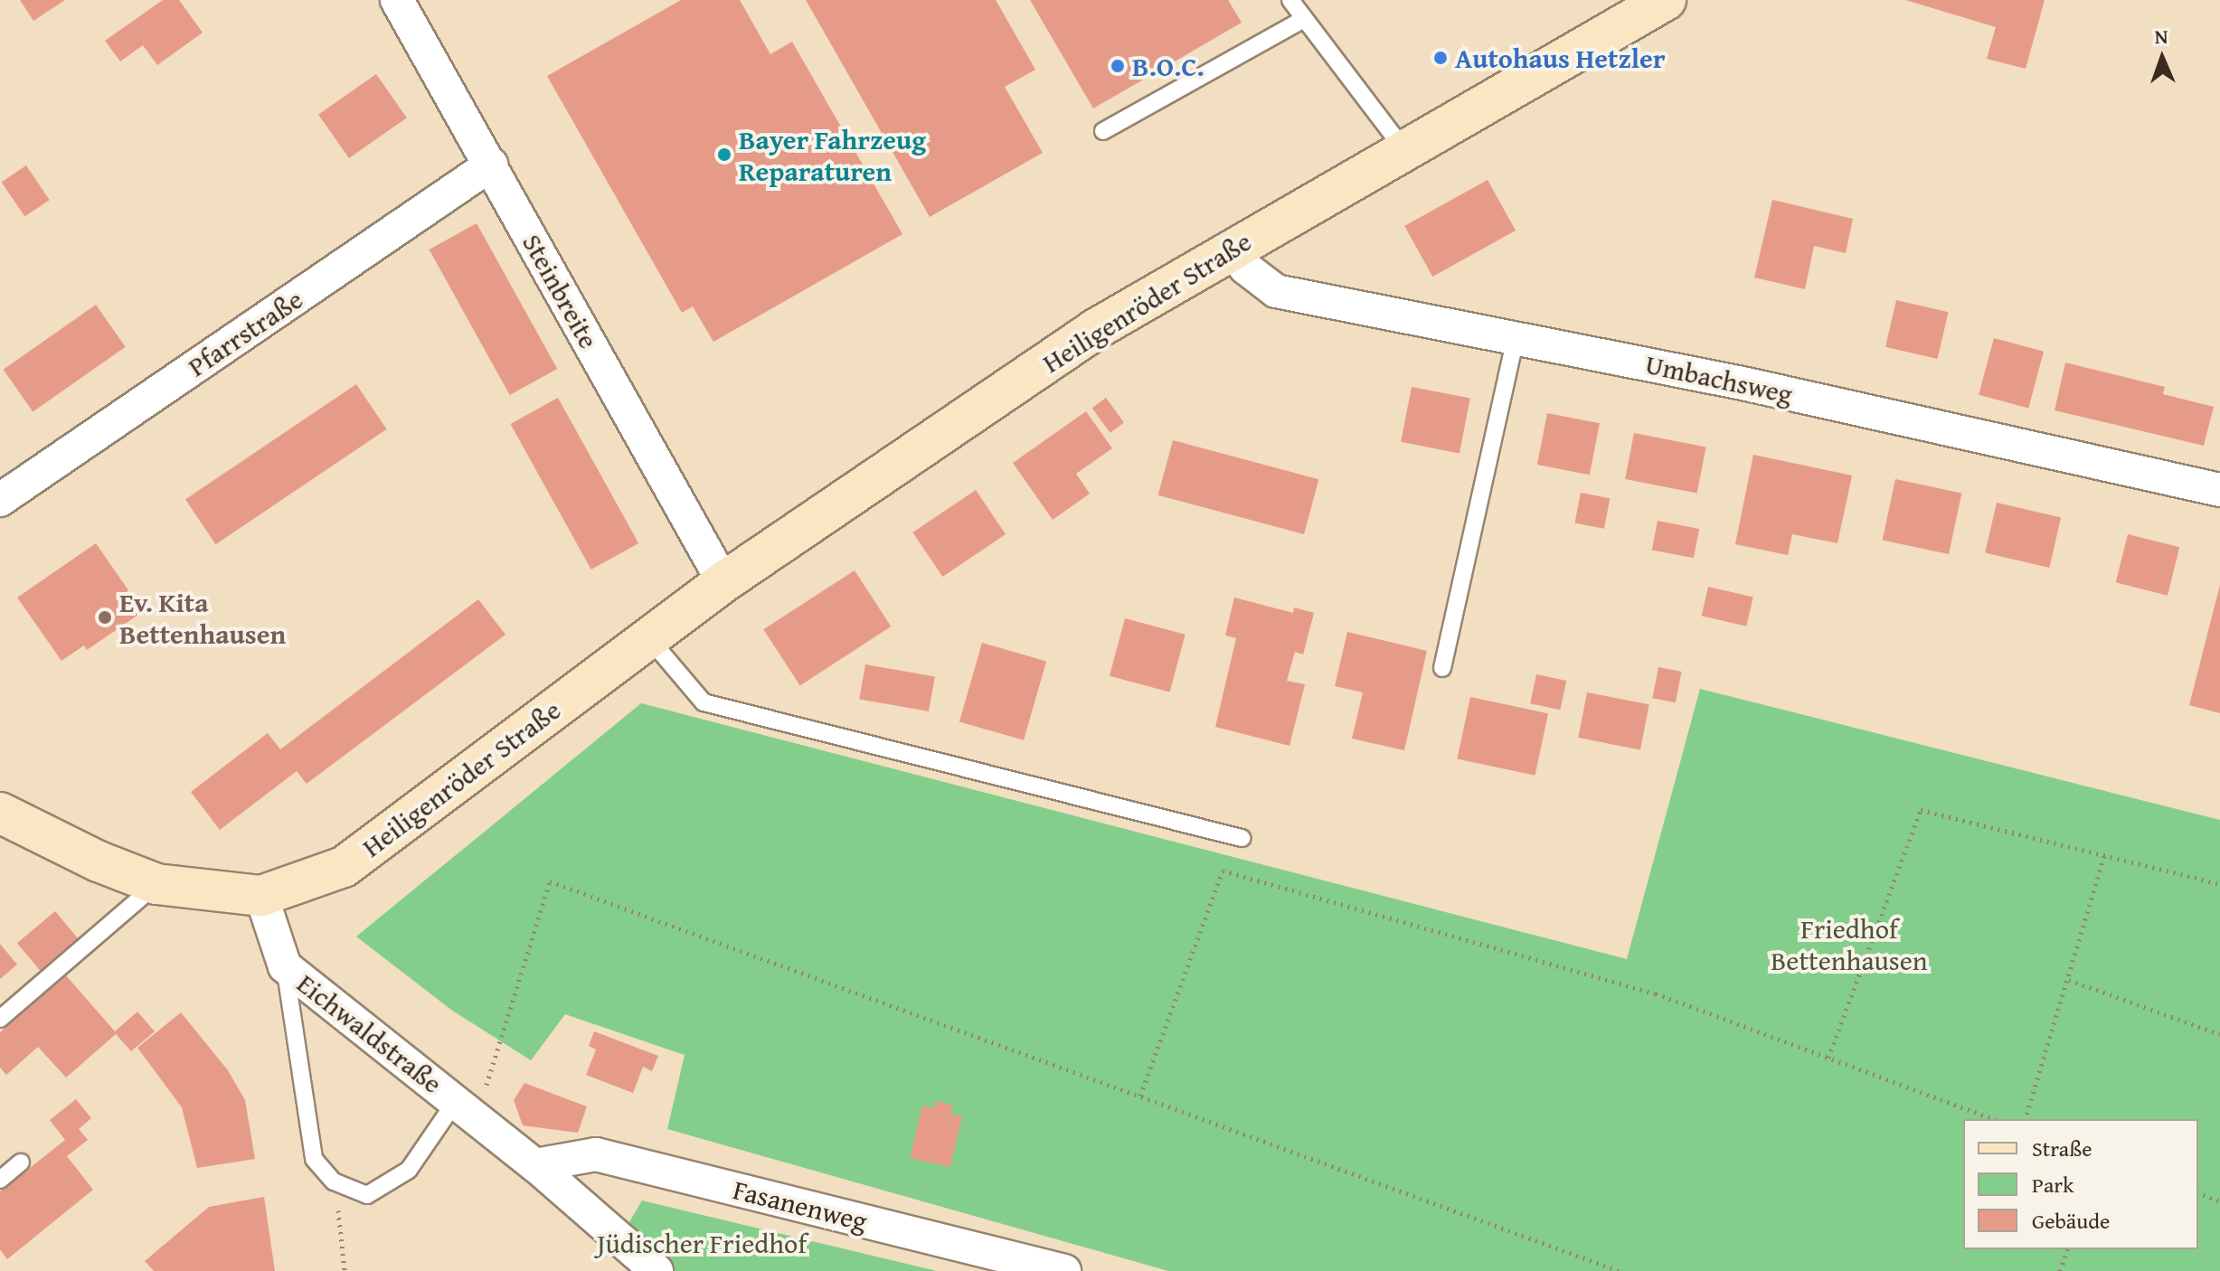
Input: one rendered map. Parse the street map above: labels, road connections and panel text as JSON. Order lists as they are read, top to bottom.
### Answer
{
  "streets": {
    "street": [
      "Steinbreite",
      "Heiligenröder Straße",
      "Pfarrstraße",
      "Umbachsweg",
      "Eichwaldstraße",
      "Fasanenweg"
    ]
  },
  "crossings": [
    ["Steinbreite", "Heiligenröder Straße"],
    ["Steinbreite", "Pfarrstraße"],
    ["Heiligenröder Straße", "Umbachsweg"],
    ["Heiligenröder Straße", "Eichwaldstraße"],
    ["Eichwaldstraße", "Fasanenweg"]
  ],
  "parks": ["Friedhof Bettenhausen", "Jüdischer Friedhof"],
  "places": [
    "Autohaus Hetzler",
    "B.O.C.",
    "Bayer Fahrzeug Reparaturen",
    "Ev. Kita Bettenhausen"
  ],
  "legend": ["Straße", "Park", "Gebäude"],
  "north": "top"
}
